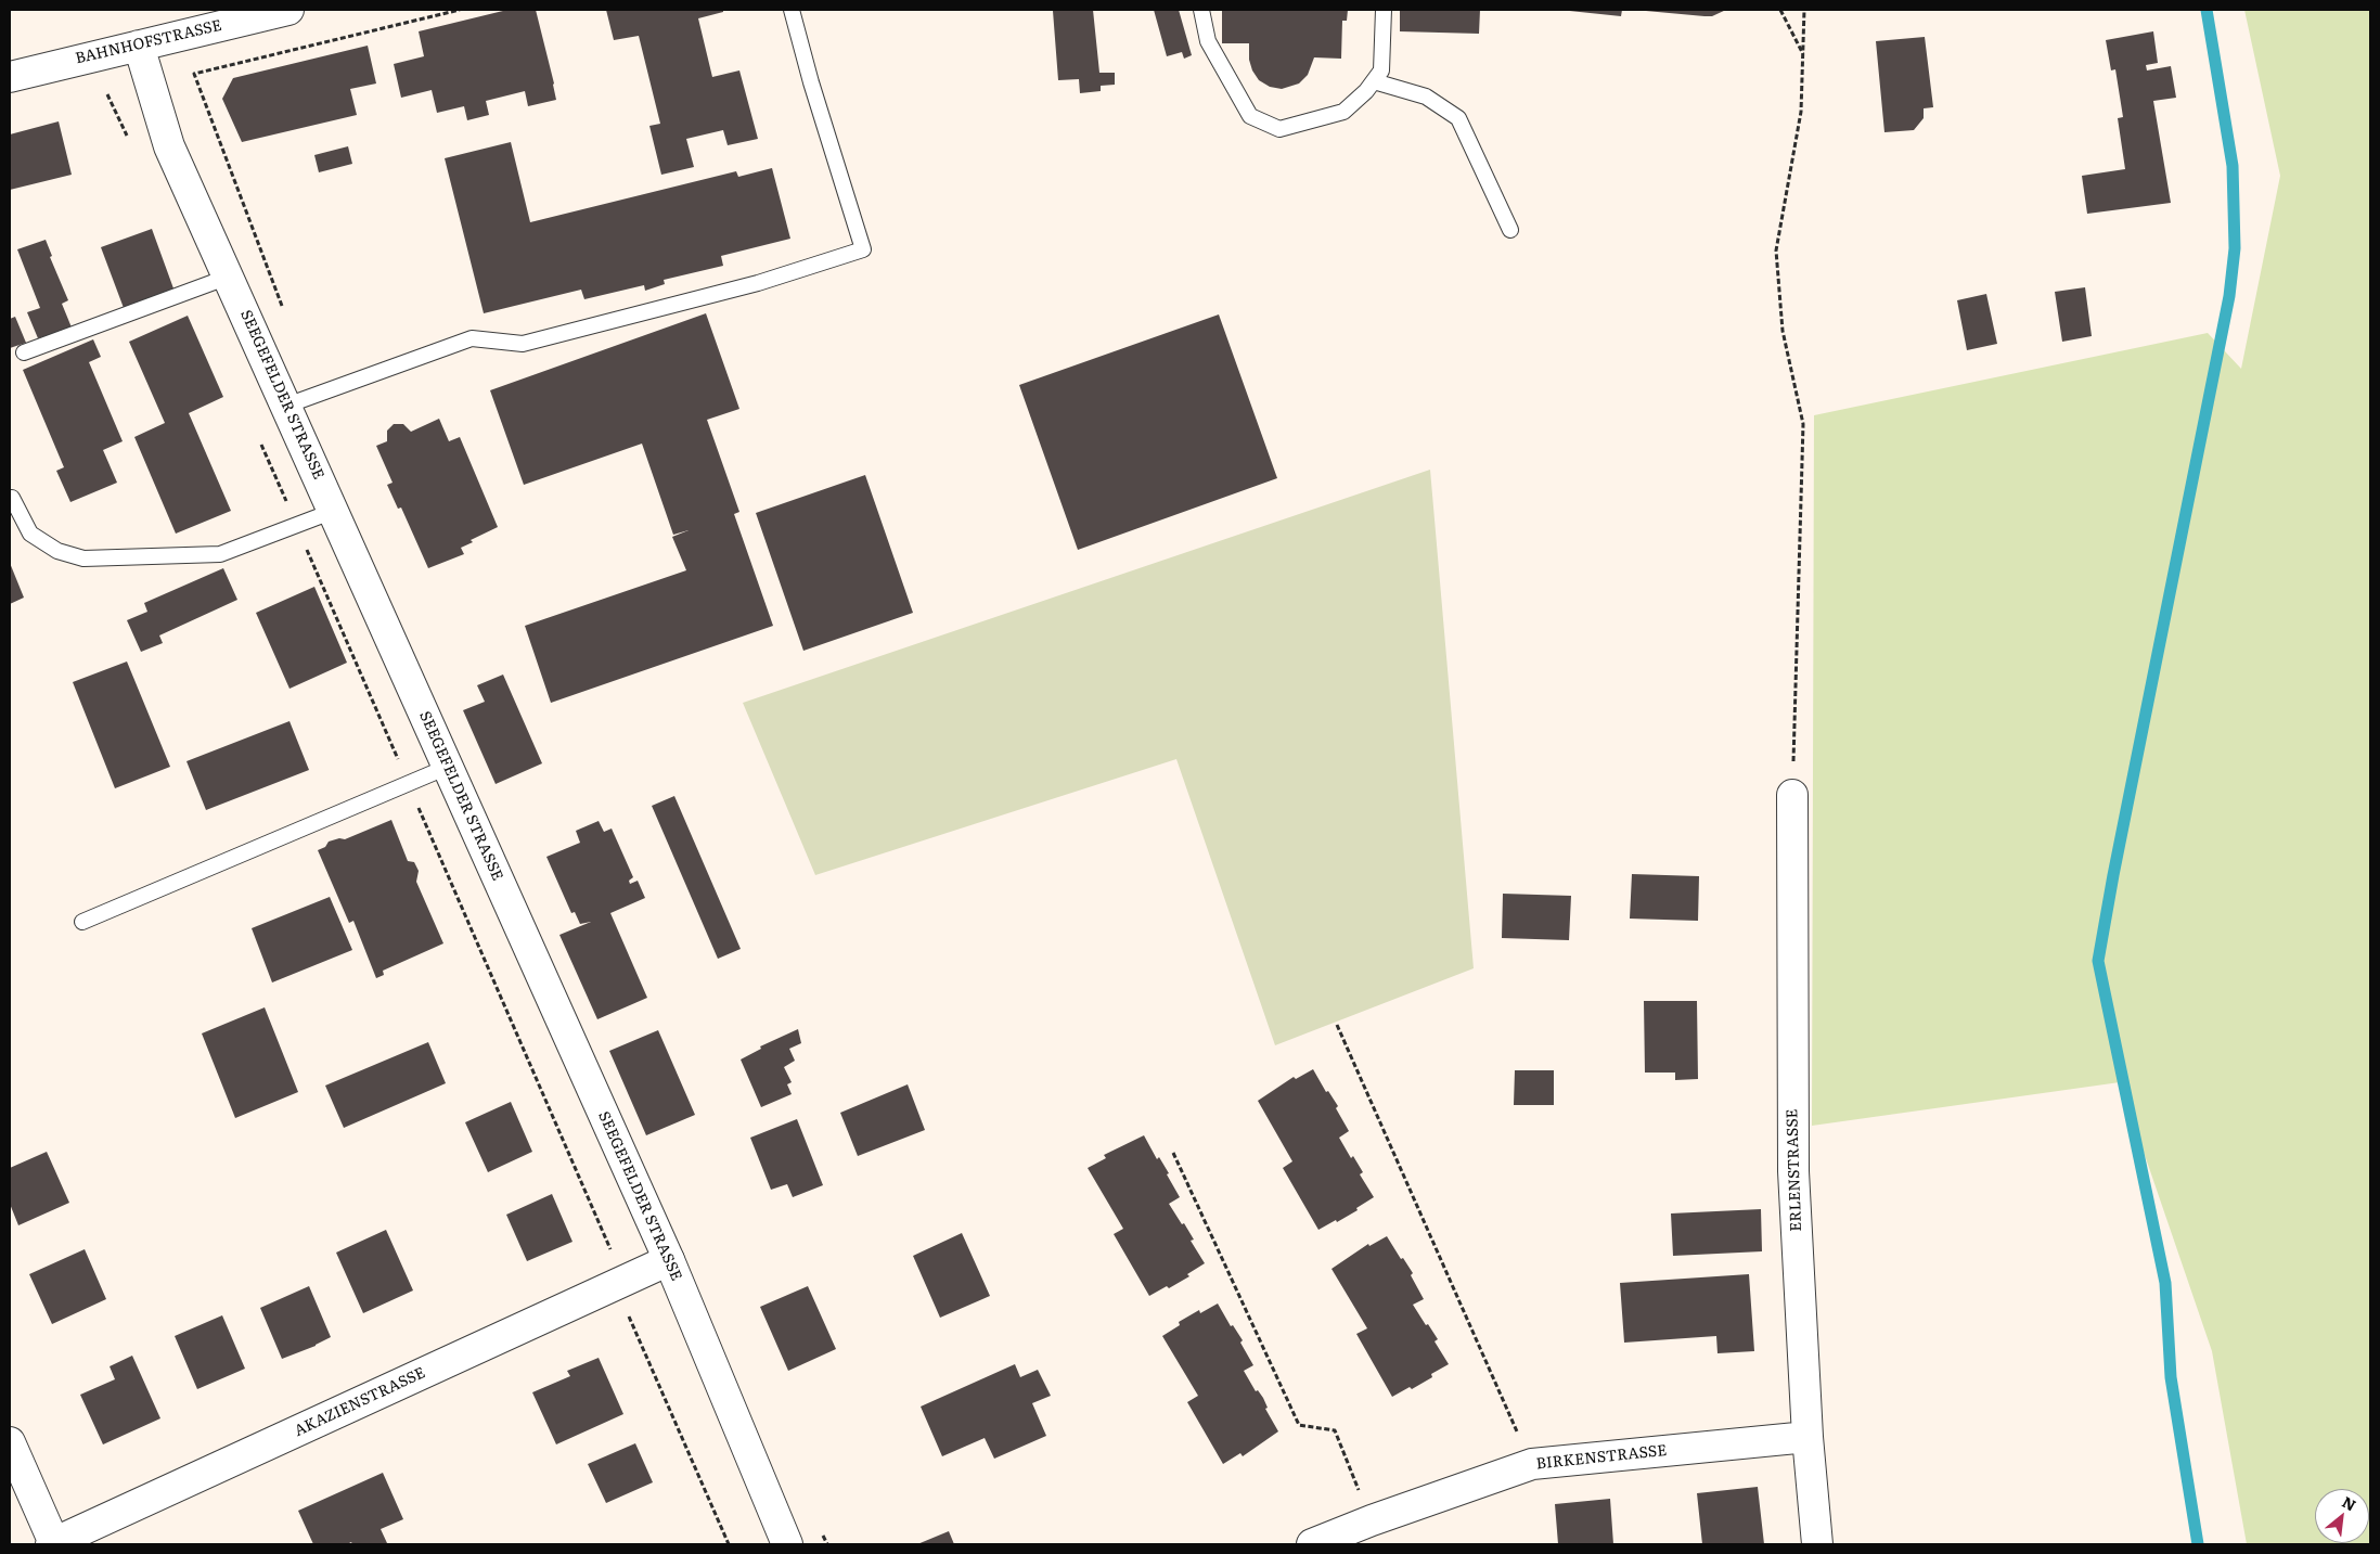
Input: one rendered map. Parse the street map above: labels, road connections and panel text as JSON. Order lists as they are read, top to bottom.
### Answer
{
  "streets": {
    "street": [
      "BAHNHOFSTRASSE",
      "SEEGEFELDER STRASSE",
      "ERLENSTRASSE",
      "AKAZIENSTRASSE",
      "BIRKENSTRASSE"
    ]
  },
  "crossings": [
    ["BAHNHOFSTRASSE", "SEEGEFELDER STRASSE"],
    ["SEEGEFELDER STRASSE", "AKAZIENSTRASSE"],
    ["ERLENSTRASSE", "BIRKENSTRASSE"]
  ],
  "north": "top right"
}
